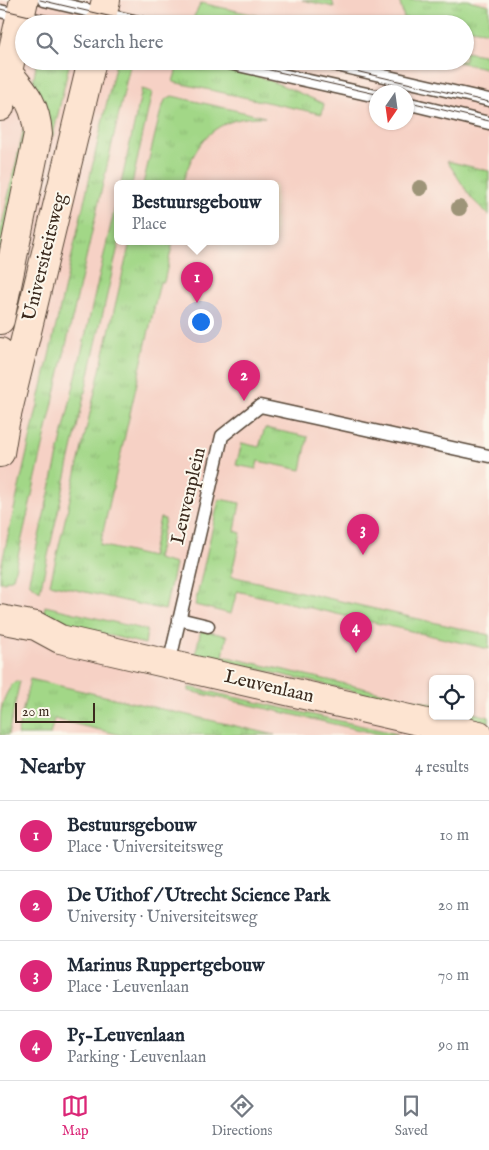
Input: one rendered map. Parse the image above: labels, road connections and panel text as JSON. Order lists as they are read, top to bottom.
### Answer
{
  "streets": {
    "street": ["Universiteitsweg", "Leuvenlaan"],
    "lane": ["Leuvenplein"]
  },
  "crossings": [
    ["Leuvenplein", "Leuvenlaan"]
  ],
  "scale_bar": "20 m",
  "north": "bottom",
  "page": {
    "search": "Search here",
    "popup": ["Bestuursgebouw", "Place"],
    "pins": [
      "1",
      "2",
      "3",
      "4"
    ],
    "scale": "20 m",
    "heading": ["Nearby", "4 results"],
    "list": [
      {
        "mark": "1",
        "name": "Bestuursgebouw",
        "note": "Place · Universiteitsweg",
        "value": "10 m"
      },
      {
        "mark": "2",
        "name": "De Uithof / Utrecht Science Park",
        "note": "University · Universiteitsweg",
        "value": "20 m"
      },
      {
        "mark": "3",
        "name": "Marinus Ruppertgebouw",
        "note": "Place · Leuvenlaan",
        "value": "70 m"
      },
      {
        "mark": "4",
        "name": "P5-Leuvenlaan",
        "note": "Parking · Leuvenlaan",
        "value": "90 m"
      }
    ],
    "nav": ["Map", "Directions", "Saved"]
  }
}
